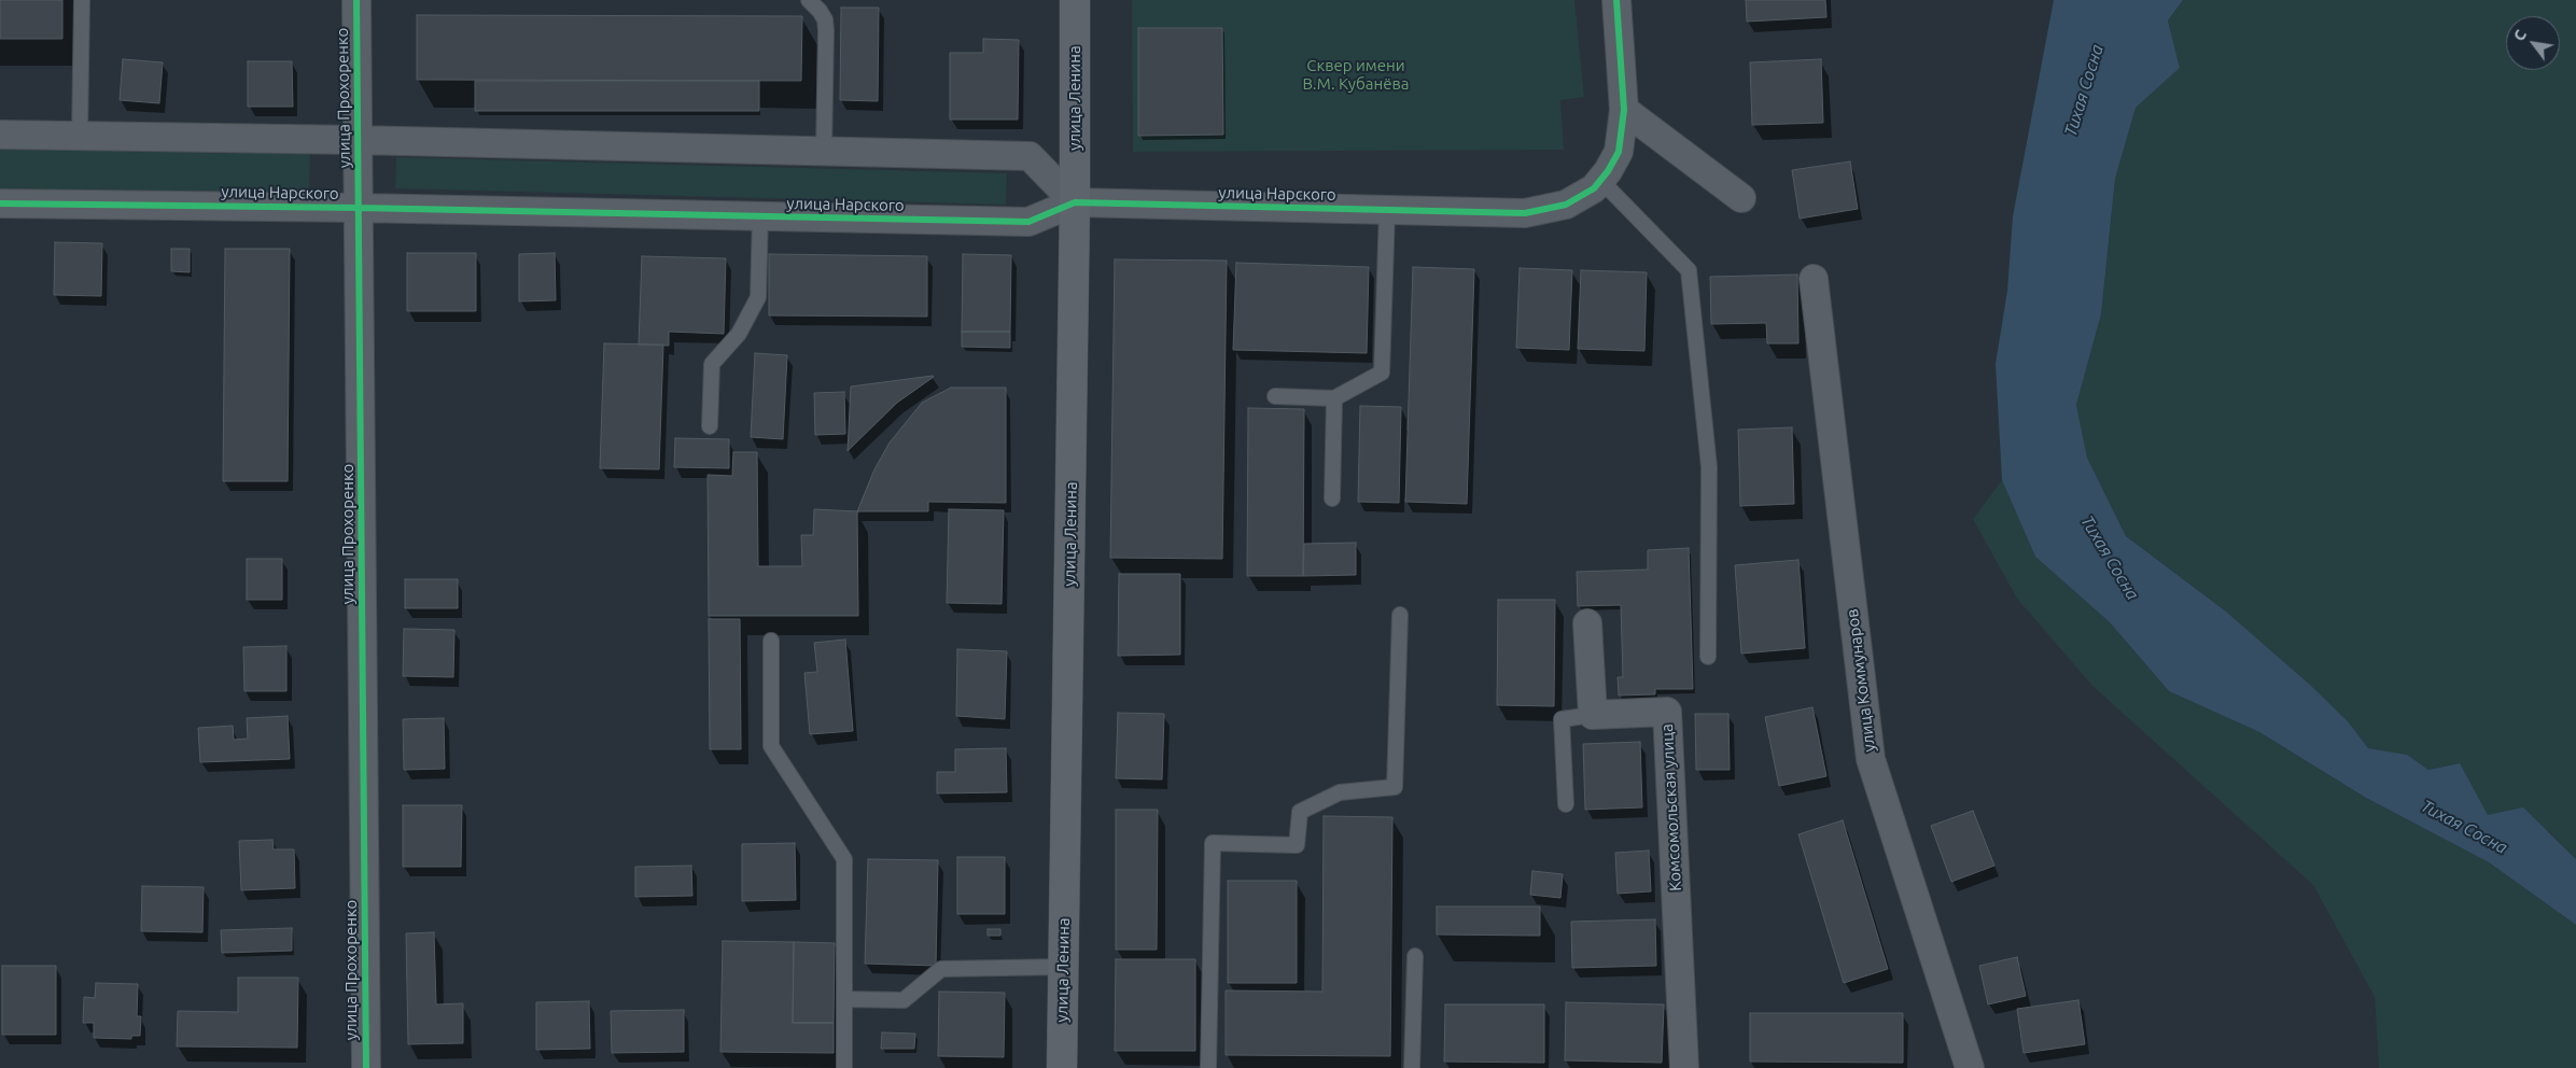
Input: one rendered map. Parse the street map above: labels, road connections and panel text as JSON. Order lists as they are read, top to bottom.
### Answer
{
  "streets": {
    "main road": ["улица Ленина"],
    "street": [
      "улица Прохоренко",
      "улица Нарского",
      "улица Коммунаров",
      "Комсомольская улица"
    ]
  },
  "crossings": [
    ["улица Прохоренко", "улица Нарского"],
    ["улица Ленина", "улица Нарского"]
  ],
  "water": ["Тихая Сосна"],
  "parks": ["Сквер имени В.М. Кубанёва"],
  "north": "top left"
}
